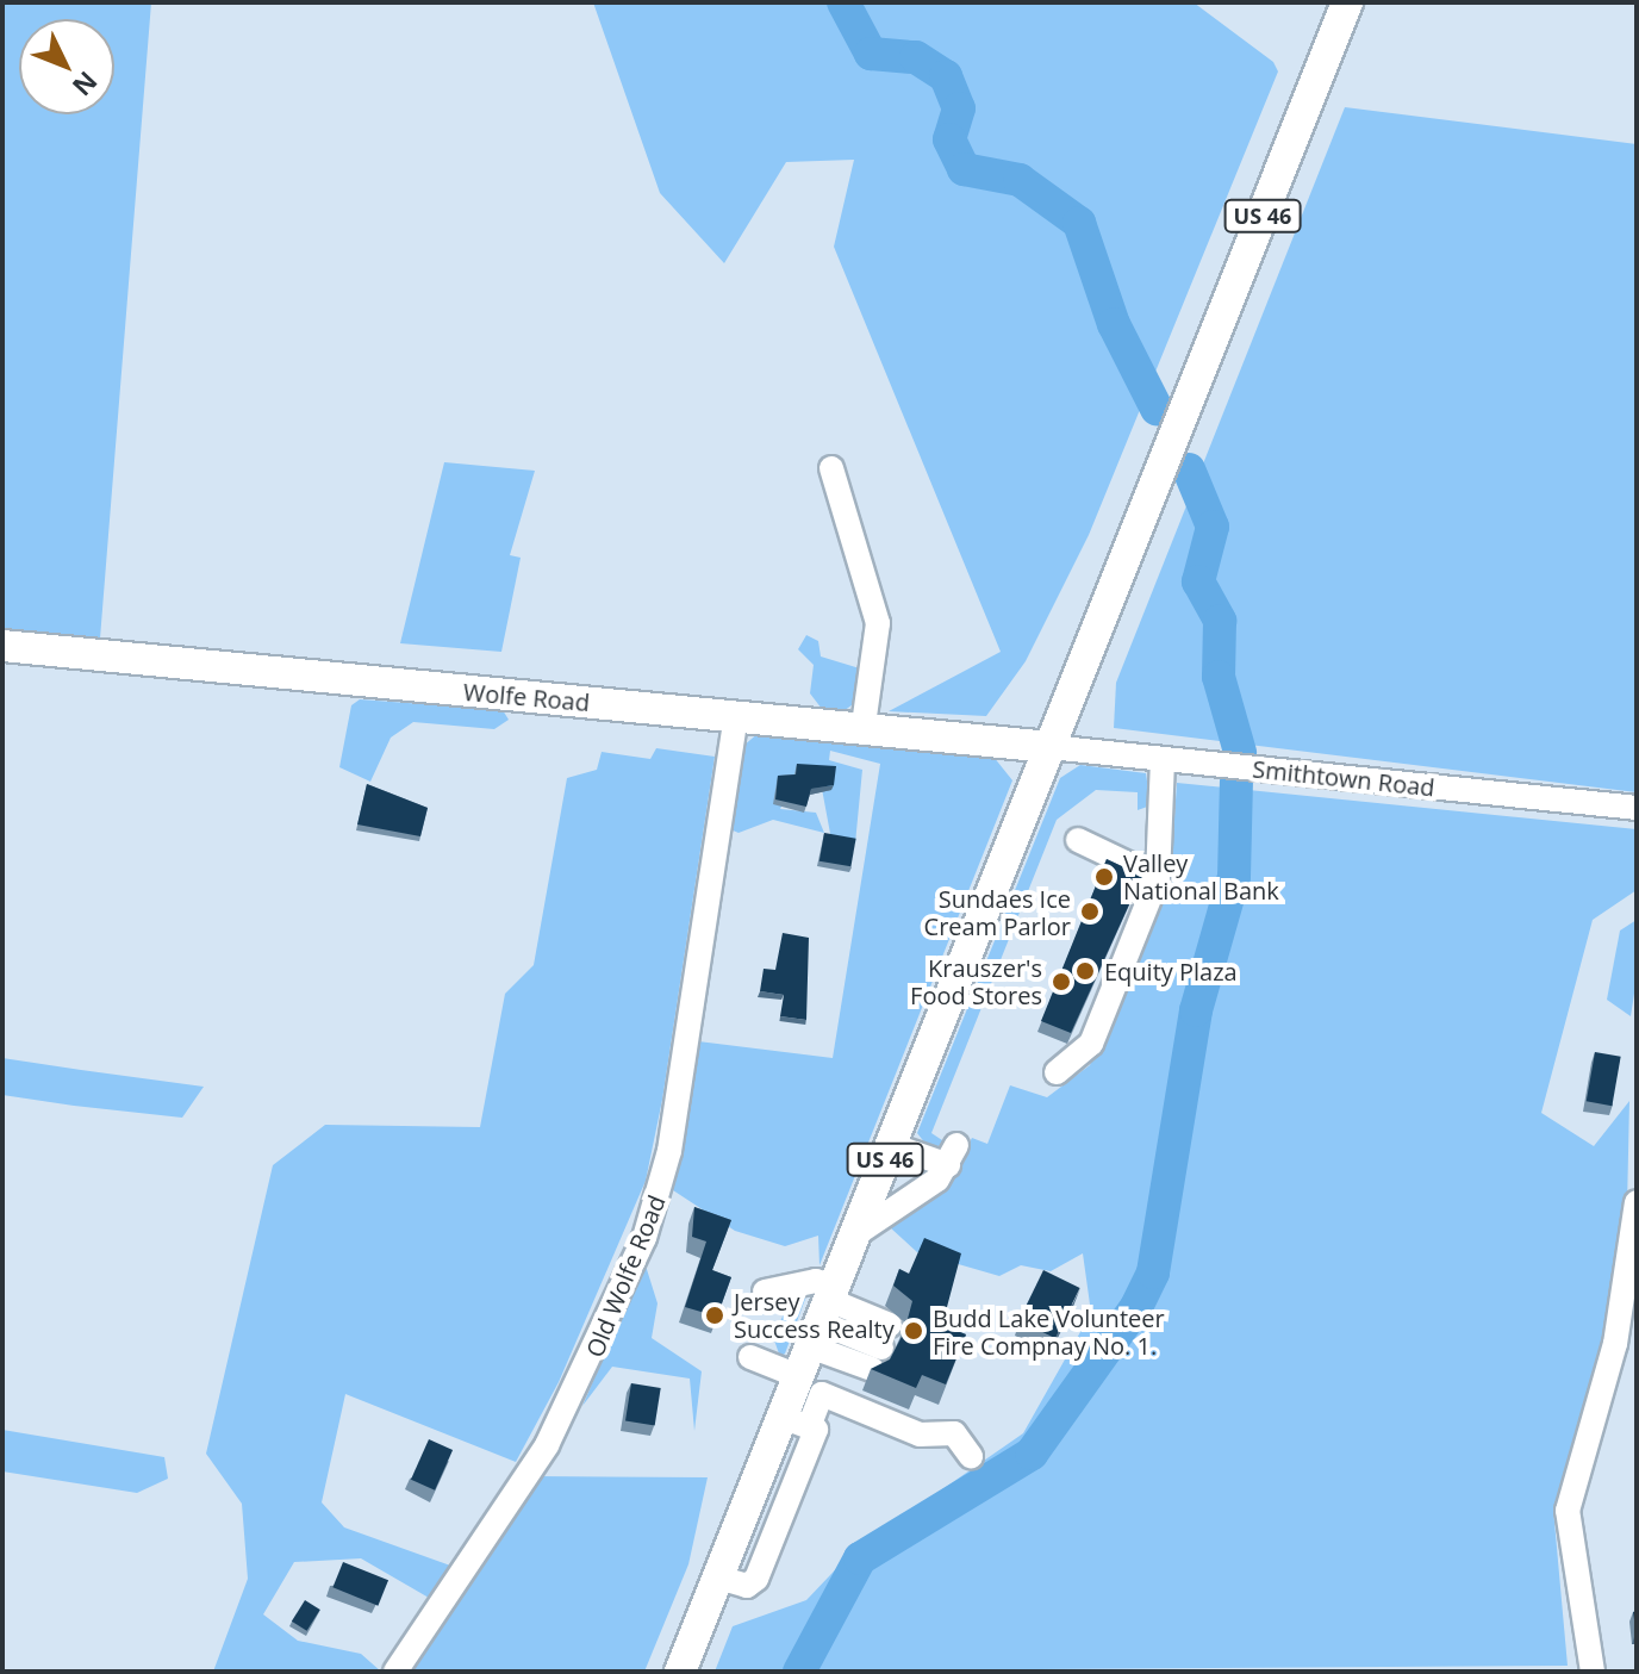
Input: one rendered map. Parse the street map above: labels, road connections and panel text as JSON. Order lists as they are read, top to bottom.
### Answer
{
  "streets": {
    "main road": ["US 46", "Wolfe Road"],
    "street": ["Smithtown Road", "Old Wolfe Road"]
  },
  "crossings": [
    ["US 46", "Wolfe Road"],
    ["US 46", "Smithtown Road"],
    ["Wolfe Road", "Smithtown Road"],
    ["Wolfe Road", "Old Wolfe Road"]
  ],
  "places": [
    "Valley National Bank",
    "Sundaes Ice Cream Parlor",
    "Equity Plaza",
    "Krauszer's Food Stores",
    "Jersey Success Realty",
    "Budd Lake Volunteer Fire Compnay No. 1."
  ],
  "north": "bottom right"
}
